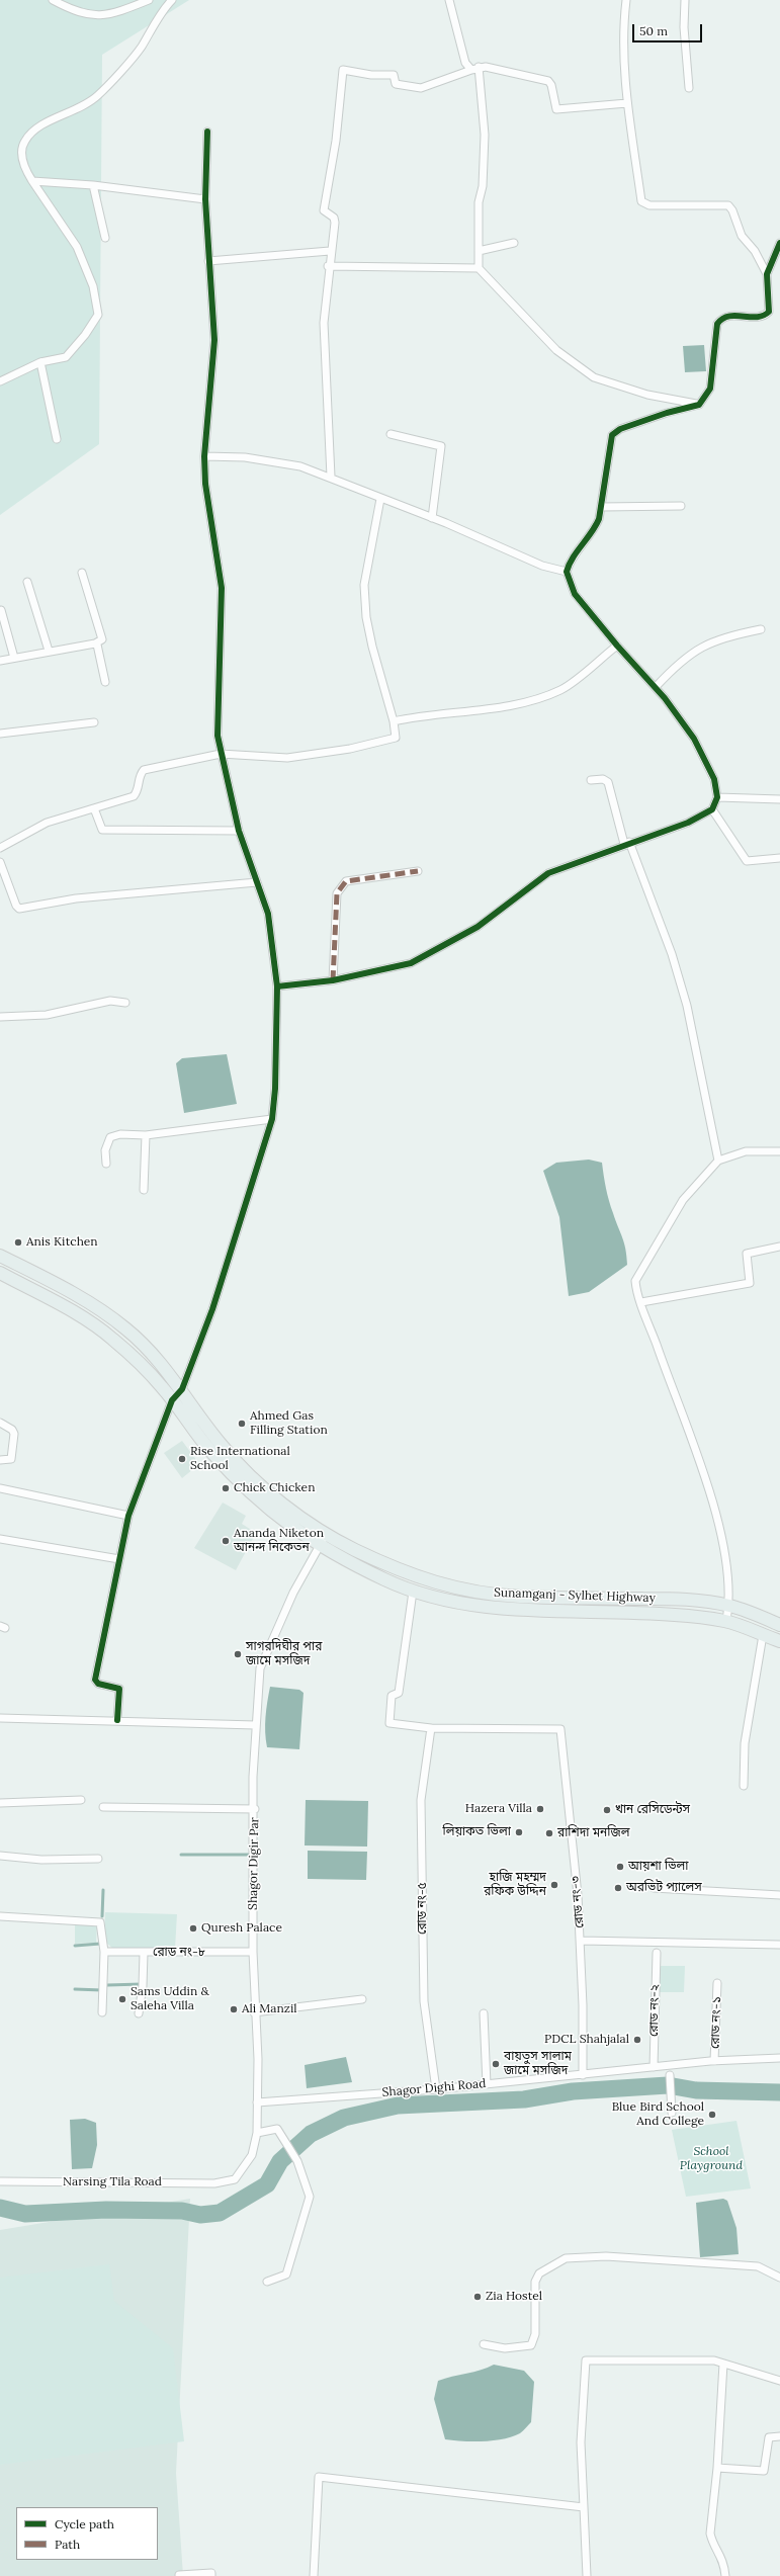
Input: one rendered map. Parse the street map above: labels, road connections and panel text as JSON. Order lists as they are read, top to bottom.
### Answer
{
  "streets": {
    "main road": ["Sunamganj - Sylhet Highway"],
    "street": [
      "Shagor Digir Par",
      "রোড নং-৩",
      "রোড নং-৫",
      "রোড নং-৮",
      "রোড নং-২",
      "রোড নং-১",
      "Shagor Dighi Road",
      "Narsing Tila Road"
    ]
  },
  "crossings": [
    ["Sunamganj - Sylhet Highway", "Shagor Digir Par"],
    ["Shagor Digir Par", "রোড নং-৮"],
    ["Shagor Digir Par", "Shagor Dighi Road"],
    ["Shagor Digir Par", "Narsing Tila Road"],
    ["রোড নং-৩", "রোড নং-৫"],
    ["রোড নং-৩", "Shagor Dighi Road"],
    ["রোড নং-৫", "Shagor Dighi Road"],
    ["রোড নং-২", "Shagor Dighi Road"],
    ["রোড নং-১", "Shagor Dighi Road"]
  ],
  "parks": ["School Playground"],
  "places": [
    "Anis Kitchen",
    "Ahmed Gas Filling Station",
    "Rise International School",
    "Chick Chicken",
    "Ananda Niketon আনন্দ নিকেতন",
    "সাগরদিঘীর পার জামে মসজিদ",
    "Hazera Villa",
    "খান রেসিডেন্টস",
    "লিয়াকত ভিলা",
    "রাশিদা মনজিল",
    "আয়শা ভিলা",
    "হাজি মহম্মদ রফিক উদ্দিন",
    "অরভিট প্যালেস",
    "Quresh Palace",
    "Sams Uddin & Saleha Villa",
    "Ali Manzil",
    "PDCL Shahjalal",
    "বায়তুস সালাম জামে মসজিদ",
    "Blue Bird School And College",
    "Zia Hostel"
  ],
  "legend": ["Cycle path", "Path"],
  "scale_bar": "50 m"
}
